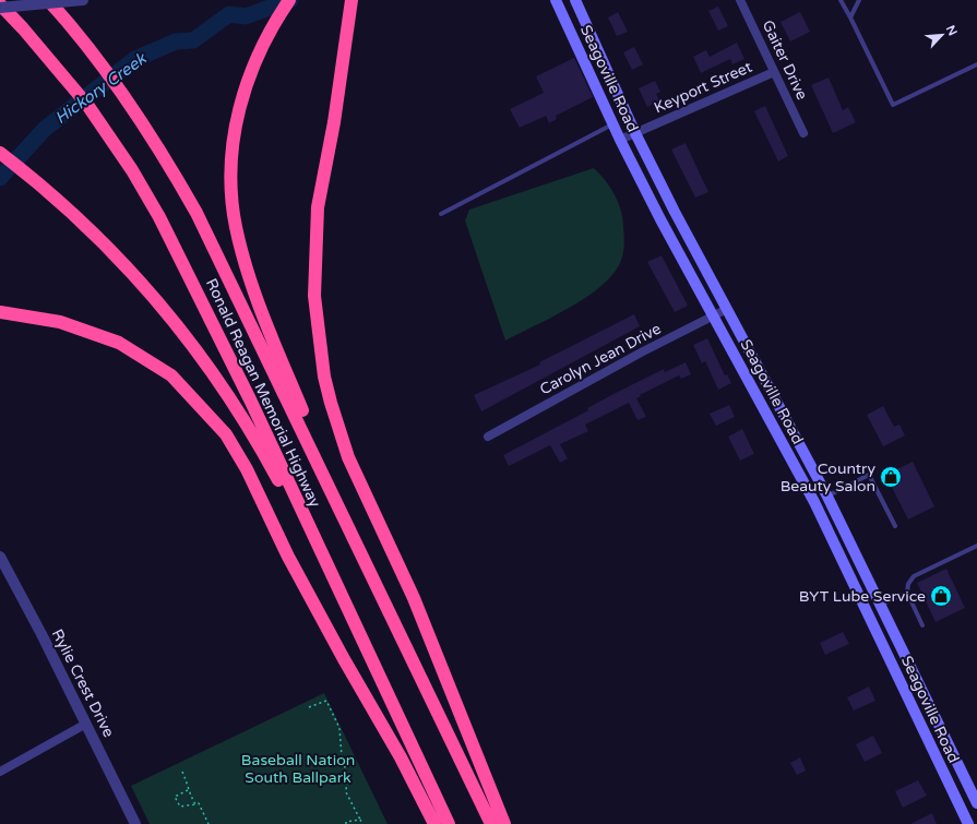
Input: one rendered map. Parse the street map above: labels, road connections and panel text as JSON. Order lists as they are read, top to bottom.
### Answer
{
  "streets": {
    "highway": ["Ronald Reagan Memorial Highway"],
    "main road": ["Seagoville Road"],
    "street": [
      "Gaiter Drive",
      "Keyport Street",
      "Carolyn Jean Drive",
      "Rylie Crest Drive"
    ]
  },
  "crossings": [
    ["Gaiter Drive", "Keyport Street"],
    ["Seagoville Road", "Keyport Street"],
    ["Seagoville Road", "Carolyn Jean Drive"]
  ],
  "water": ["Hickory Creek"],
  "parks": ["Baseball Nation South Ballpark"],
  "places": {
    "shop": ["Country Beauty Salon", "BYT Lube Service"]
  },
  "north": "top right"
}
